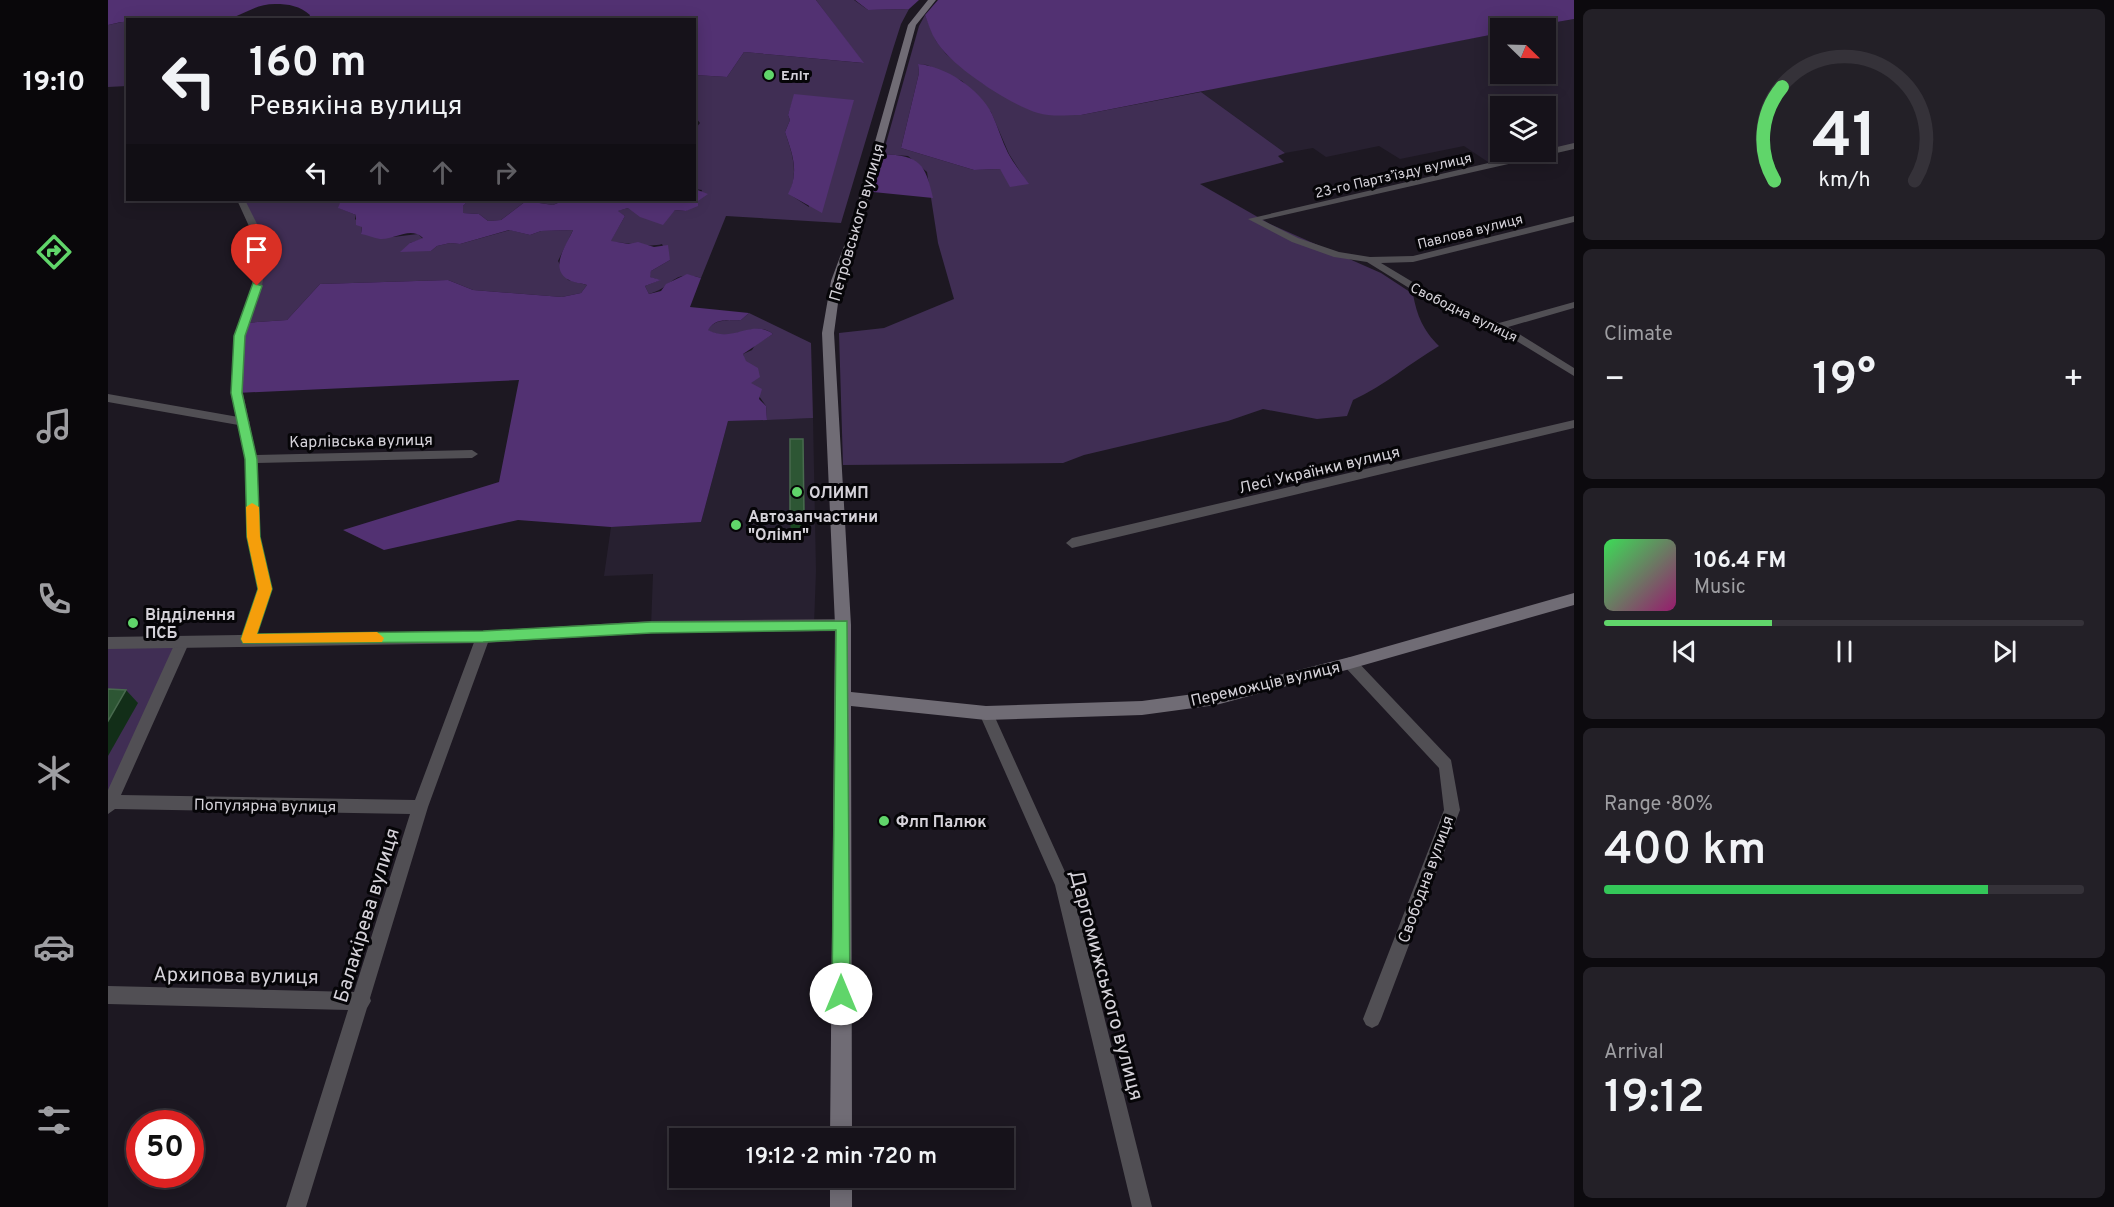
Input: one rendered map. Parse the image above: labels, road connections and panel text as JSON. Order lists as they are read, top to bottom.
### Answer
{
  "streets": {
    "main road": ["Петровського вулиця", "Переможців вулиця"],
    "street": [
      "23-го Партз’їзду вулиця",
      "Павлова вулиця",
      "Свободна вулиця",
      "Карлівська вулиця",
      "Лесі Українки вулиця",
      "Популярна вулиця",
      "Балакірева вулиця",
      "Архипова вулиця",
      "Даргомижського вулиця"
    ]
  },
  "crossings": [
    ["23-го Партз’їзду вулиця", "Свободна вулиця"],
    ["Петровського вулиця", "Переможців вулиця"],
    ["Павлова вулиця", "Свободна вулиця"],
    ["Свободна вулиця", "Переможців вулиця"],
    ["Переможців вулиця", "Даргомижського вулиця"],
    ["Популярна вулиця", "Балакірева вулиця"],
    ["Балакірева вулиця", "Архипова вулиця"]
  ],
  "places": [
    "Еліт",
    "ОЛИМП",
    "Автозапчастини \"Олімп\"",
    "Відділення ПСБ",
    "Флп Палюк"
  ],
  "north": "bottom right",
  "page": {
    "tabs": "19:10",
    "turn": ["160 m", "Ревякіна вулиця"],
    "tile": [
      "Climate",
      ["Range · 80%", "400 km"],
      ["Arrival", "19:12"]
    ],
    "heat": ["−", "19°", "+"],
    "song": ["106.4 FM", "Music"],
    "limit": "50",
    "trip": "19:12 · 2 min · 720 m",
    "gauge": ["41", "km/h"]
  }
}
